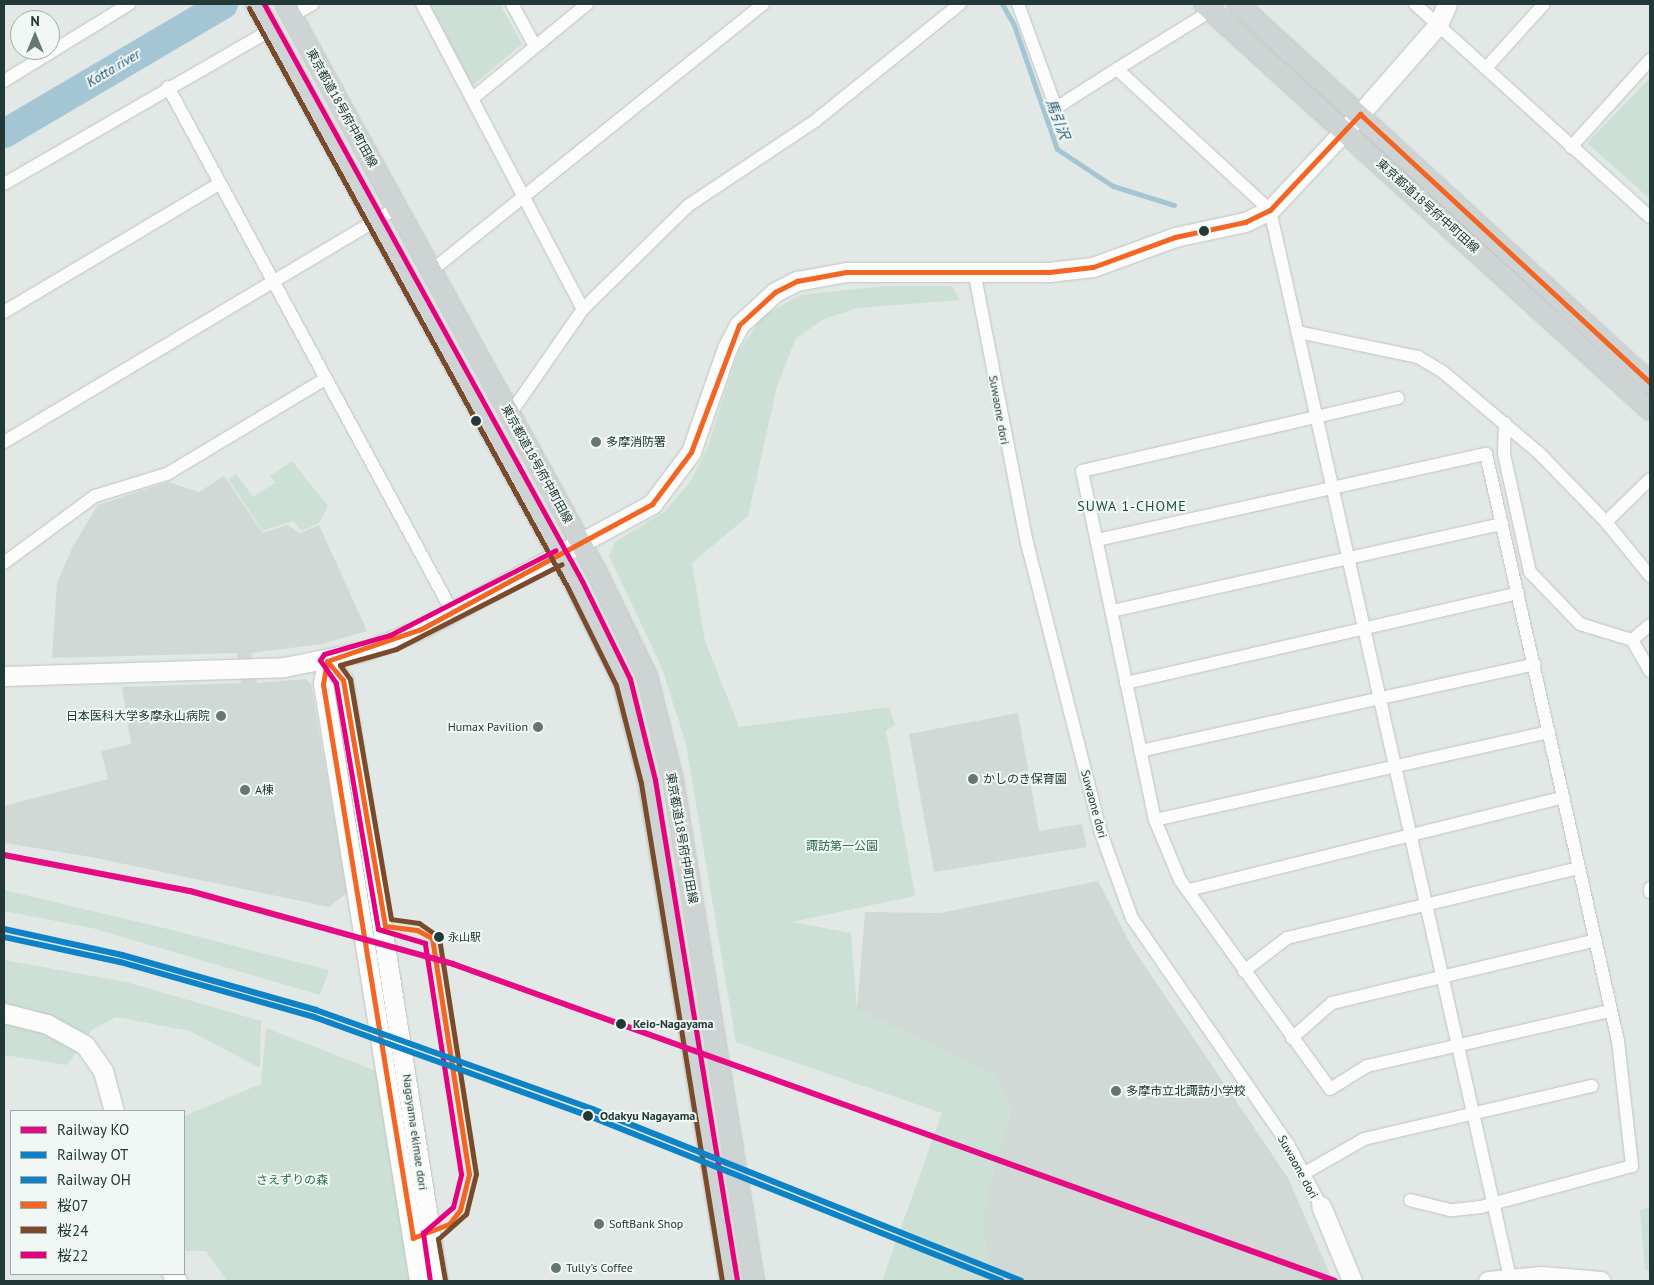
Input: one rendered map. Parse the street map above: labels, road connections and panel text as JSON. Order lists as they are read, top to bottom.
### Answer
{
  "streets": {
    "main road": ["東京都道18号府中町田線"],
    "street": ["Suwaone dori", "Nagayama ekimae dori"]
  },
  "districts": ["SUWA 1-CHOME"],
  "water": ["Kotta river", "馬引沢"],
  "parks": ["諏訪第一公園", "さえずりの森"],
  "places": [
    "多摩消防署",
    "日本医科大学多摩永山病院",
    "Humax Pavilion",
    "かしのき保育園",
    "A棟",
    "永山駅",
    "Keio-Nagayama",
    "多摩市立北諏訪小学校",
    "Odakyu Nagayama",
    "SoftBank Shop",
    "Tully's Coffee"
  ],
  "lines": [
    "transit line 桜22",
    "transit line 桜24",
    "transit line 桜07",
    "rail line KO",
    "rail line OT",
    "rail line OH"
  ],
  "legend": [
    "Railway KO",
    "Railway OT",
    "Railway OH",
    "桜07",
    "桜24",
    "桜22"
  ],
  "north": "top"
}
